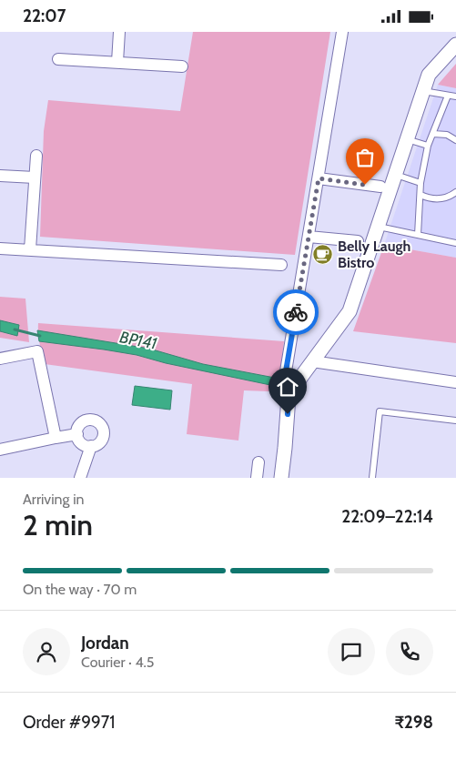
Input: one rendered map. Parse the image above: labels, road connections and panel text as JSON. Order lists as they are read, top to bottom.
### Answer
{
  "water": ["BP141"],
  "places": {
    "cafe": ["Belly Laugh Bistro"]
  },
  "page": {
    "status": "22:07",
    "heading": ["2 min", "Arriving in", "22:09–22:14"],
    "panel": [
      "Jordan",
      "Courier · 4.5",
      "Order #9971",
      "₹298"
    ],
    "bar": "On the way · 70 m"
  }
}
